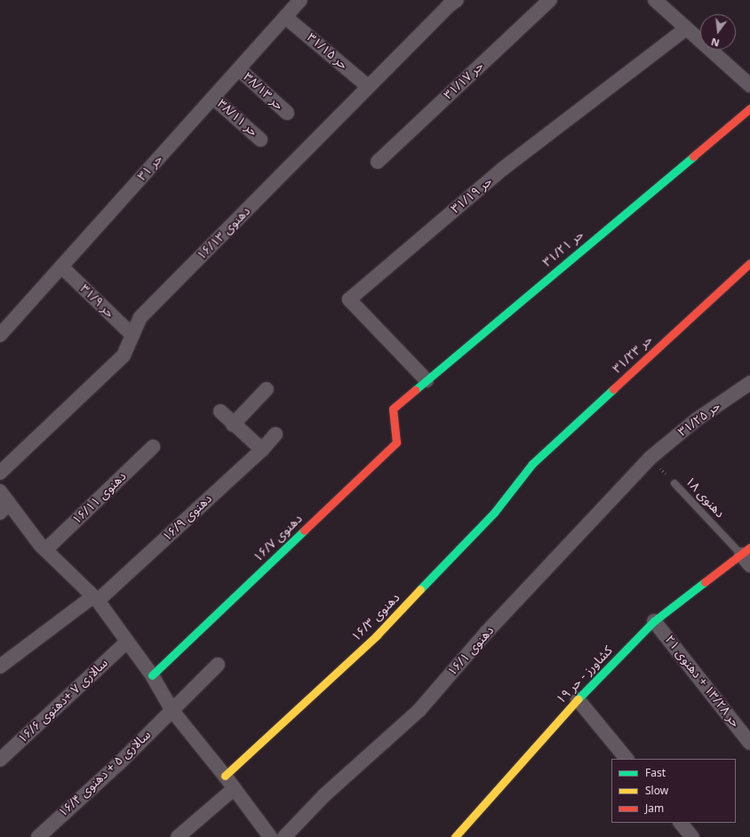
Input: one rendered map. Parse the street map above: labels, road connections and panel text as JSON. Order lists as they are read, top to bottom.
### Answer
{
  "streets": {
    "street": [
      "حر ۳۱/۱۵",
      "حر ۳۱/۱۷",
      "حر ۳۸/۱۳",
      "حر ۳۸/۱۱",
      "حر ۳۱",
      "حر ۳۱/۱۹",
      "دهنوی ۱۶/۱۳",
      "حر ۳۱/۲۱",
      "حر ۳۱/۹",
      "حر ۳۱/۲۳",
      "حر ۳۱/۲۵",
      "دهنوی ۱۶/۱۱",
      "دهنوی ۱۶/۹",
      "دهنوی ۱۶/۷",
      "دهنوی ۱۶/۳",
      "دهنوی ۱۶/۱",
      "کشاورز - حر ۱۹",
      "حر ۱۳/۲۸ + دهنوی ۲۱",
      "سالاری ۷ +دهنوی ۱۶/۶",
      "سالاری ۵ + دهنوی ۱۶/۴"
    ],
    "lane": ["دهنوی ۱۸"]
  },
  "crossings": [
    ["حر ۳۱/۱۵", "حر ۳۱"],
    ["حر ۳۱/۱۵", "دهنوی ۱۶/۱۳"],
    ["حر ۳۸/۱۳", "حر ۳۱"],
    ["حر ۳۸/۱۱", "حر ۳۱"],
    ["حر ۳۱", "حر ۳۱/۹"],
    ["حر ۳۱/۱۹", "حر ۳۱/۲۱"],
    ["دهنوی ۱۶/۱۳", "حر ۳۱/۹"],
    ["حر ۳۱/۲۱", "دهنوی ۱۶/۷"],
    ["حر ۳۱/۲۳", "دهنوی ۱۶/۳"],
    ["حر ۳۱/۲۵", "دهنوی ۱۸"],
    ["حر ۳۱/۲۵", "دهنوی ۱۶/۱"],
    ["دهنوی ۱۸", "دهنوی ۱۶/۱"],
    ["دهنوی ۱۸", "کشاورز - حر ۱۹"],
    ["کشاورز - حر ۱۹", "حر ۱۳/۲۸ + دهنوی ۲۱"]
  ],
  "legend": ["Fast", "Slow", "Jam"],
  "north": "bottom"
}
